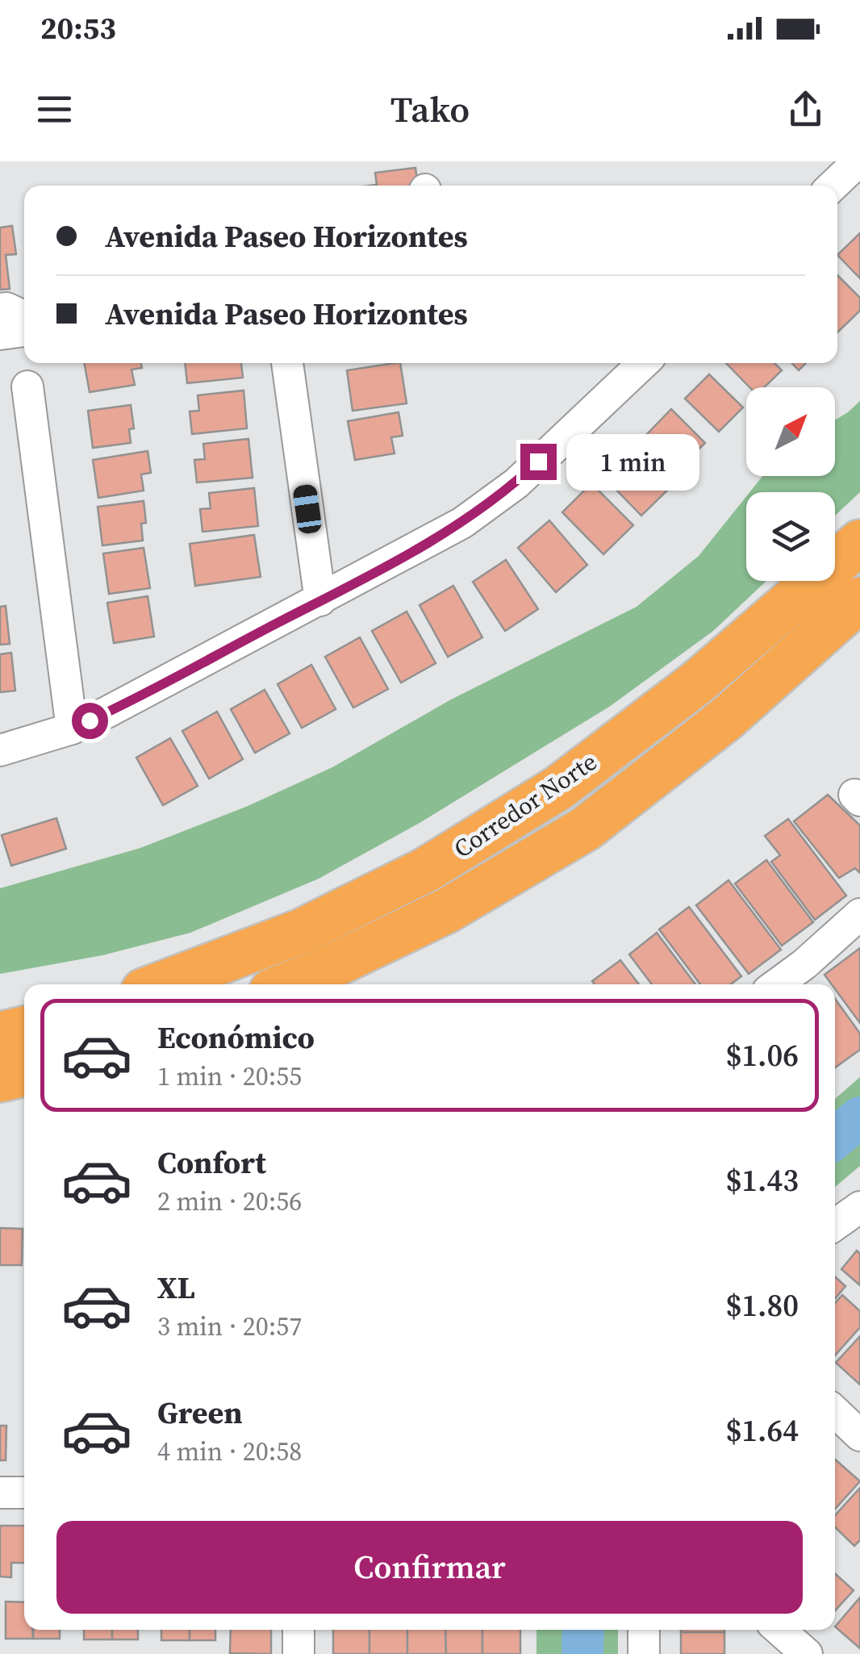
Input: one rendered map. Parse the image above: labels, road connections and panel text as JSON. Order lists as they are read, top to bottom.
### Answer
{
  "streets": {
    "highway": ["Corredor Norte"]
  },
  "north": "top right",
  "page": {
    "status": "20:53",
    "header": "Tako",
    "banner": ["Avenida Paseo Horizontes", "Avenida Paseo Horizontes"],
    "bubble": "1 min",
    "list": [
      {
        "name": "Económico",
        "note": "1 min · 20:55",
        "value": "$1.06"
      },
      {
        "name": "Confort",
        "note": "2 min · 20:56",
        "value": "$1.43"
      },
      {
        "name": "XL",
        "note": "3 min · 20:57",
        "value": "$1.80"
      },
      {
        "name": "Green",
        "note": "4 min · 20:58",
        "value": "$1.64"
      }
    ],
    "buttons": "Confirmar"
  }
}
